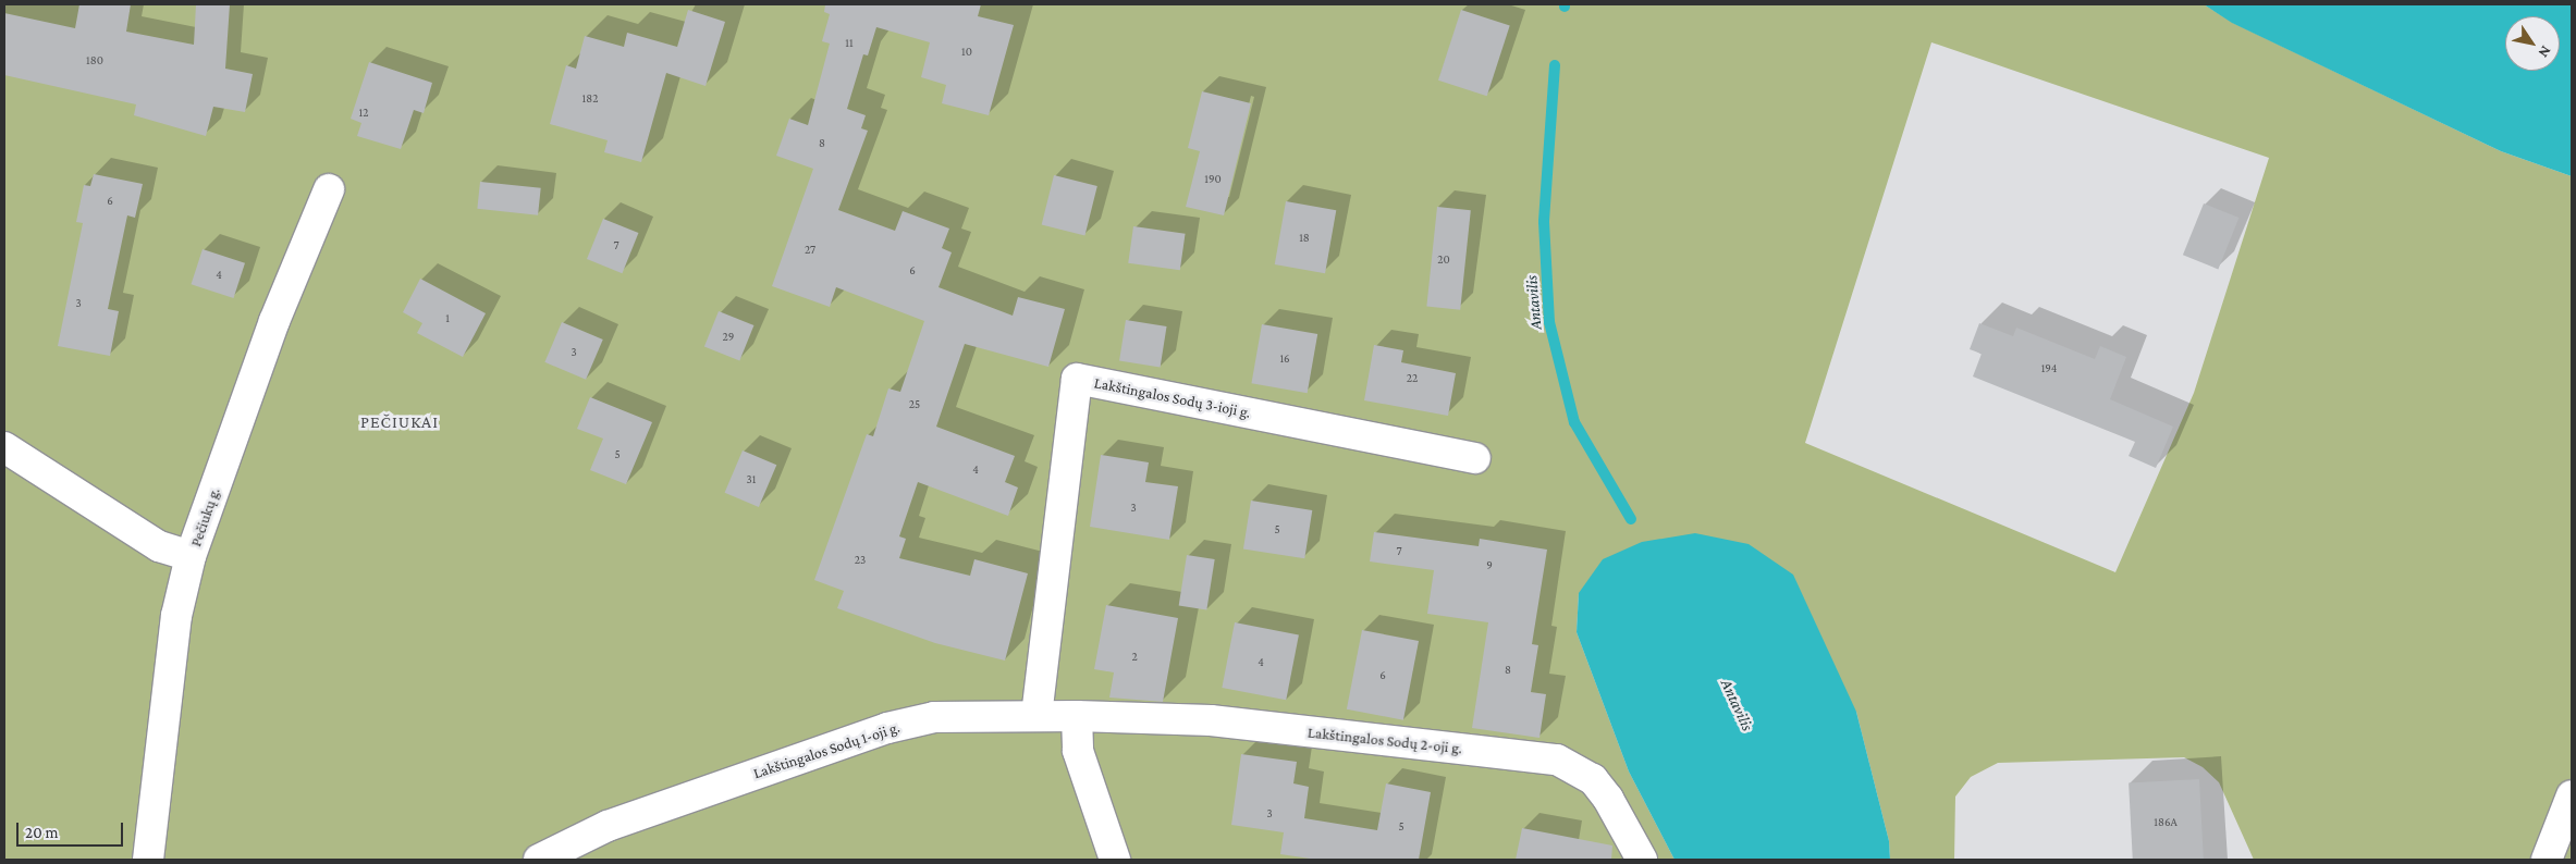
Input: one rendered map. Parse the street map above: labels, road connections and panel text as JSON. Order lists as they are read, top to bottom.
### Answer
{
  "streets": {
    "street": [
      "Lakštingalos Sodų 3-ioji g.",
      "Pečiukų g.",
      "Lakštingalos Sodų 2-oji g.",
      "Lakštingalos Sodų 1-oji g."
    ]
  },
  "crossings": [
    ["Lakštingalos Sodų 3-ioji g.", "Lakštingalos Sodų 1-oji g."],
    ["Lakštingalos Sodų 2-oji g.", "Lakštingalos Sodų 1-oji g."]
  ],
  "districts": ["PEČIUKAI"],
  "water": ["Antavilis"],
  "house_numbers": [
    "11",
    "10",
    "180",
    "182",
    "12",
    "8",
    "190",
    "6",
    "18",
    "7",
    "27",
    "20",
    "6",
    "4",
    "3",
    "1",
    "29",
    "3",
    "16",
    "194",
    "22",
    "25",
    "5",
    "4",
    "31",
    "3",
    "5",
    "7",
    "23",
    "9",
    "2",
    "4",
    "8",
    "6",
    "3",
    "186A",
    "5"
  ],
  "scale_bar": "20 m",
  "north": "bottom right"
}
